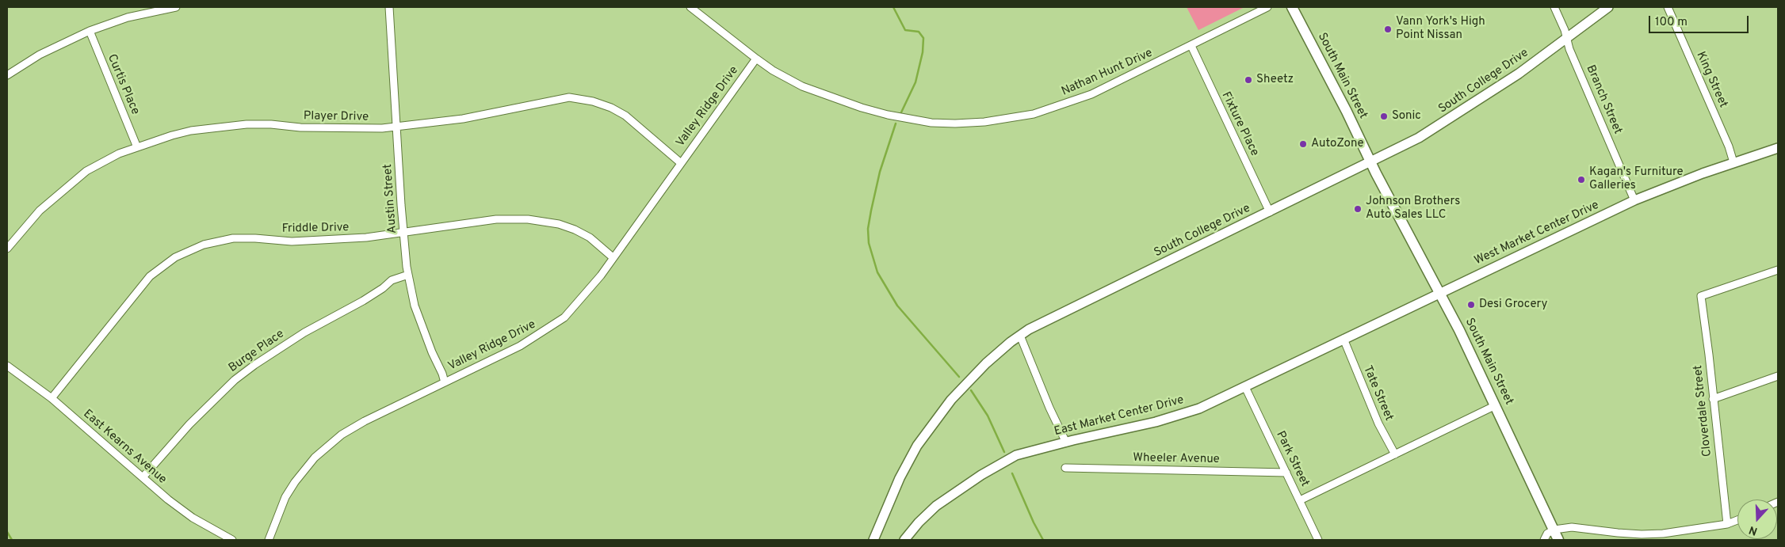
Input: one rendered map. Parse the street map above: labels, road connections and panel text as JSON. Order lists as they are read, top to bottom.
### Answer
{
  "streets": {
    "main road": [
      "South Main Street",
      "South College Drive",
      "West Market Center Drive",
      "East Market Center Drive"
    ],
    "street": [
      "Nathan Hunt Drive",
      "King Street",
      "Curtis Place",
      "Branch Street",
      "Valley Ridge Drive",
      "Player Drive",
      "Fixture Place",
      "Austin Street",
      "Friddle Drive",
      "Burge Place",
      "Tate Street",
      "Cloverdale Street",
      "East Kearns Avenue",
      "Wheeler Avenue",
      "Park Street"
    ]
  },
  "crossings": [
    ["Nathan Hunt Drive", "Valley Ridge Drive"],
    ["Nathan Hunt Drive", "Fixture Place"],
    ["South Main Street", "South College Drive"],
    ["South Main Street", "West Market Center Drive"],
    ["South Main Street", "East Market Center Drive"],
    ["King Street", "West Market Center Drive"],
    ["South College Drive", "Branch Street"],
    ["South College Drive", "Fixture Place"],
    ["Curtis Place", "Player Drive"],
    ["Branch Street", "West Market Center Drive"],
    ["Valley Ridge Drive", "Player Drive"],
    ["Valley Ridge Drive", "Austin Street"],
    ["Valley Ridge Drive", "Friddle Drive"],
    ["Player Drive", "Austin Street"],
    ["Austin Street", "Friddle Drive"],
    ["Austin Street", "Burge Place"],
    ["Friddle Drive", "East Kearns Avenue"],
    ["West Market Center Drive", "East Market Center Drive"],
    ["Burge Place", "East Kearns Avenue"],
    ["Tate Street", "East Market Center Drive"],
    ["East Market Center Drive", "Park Street"],
    ["Wheeler Avenue", "Park Street"]
  ],
  "places": [
    "Vann York's High Point Nissan",
    "Sheetz",
    "Sonic",
    "AutoZone",
    "Kagan's Furniture Galleries",
    "Johnson Brothers Auto Sales LLC",
    "Desi Grocery"
  ],
  "scale_bar": "100 m",
  "north": "bottom"
}
